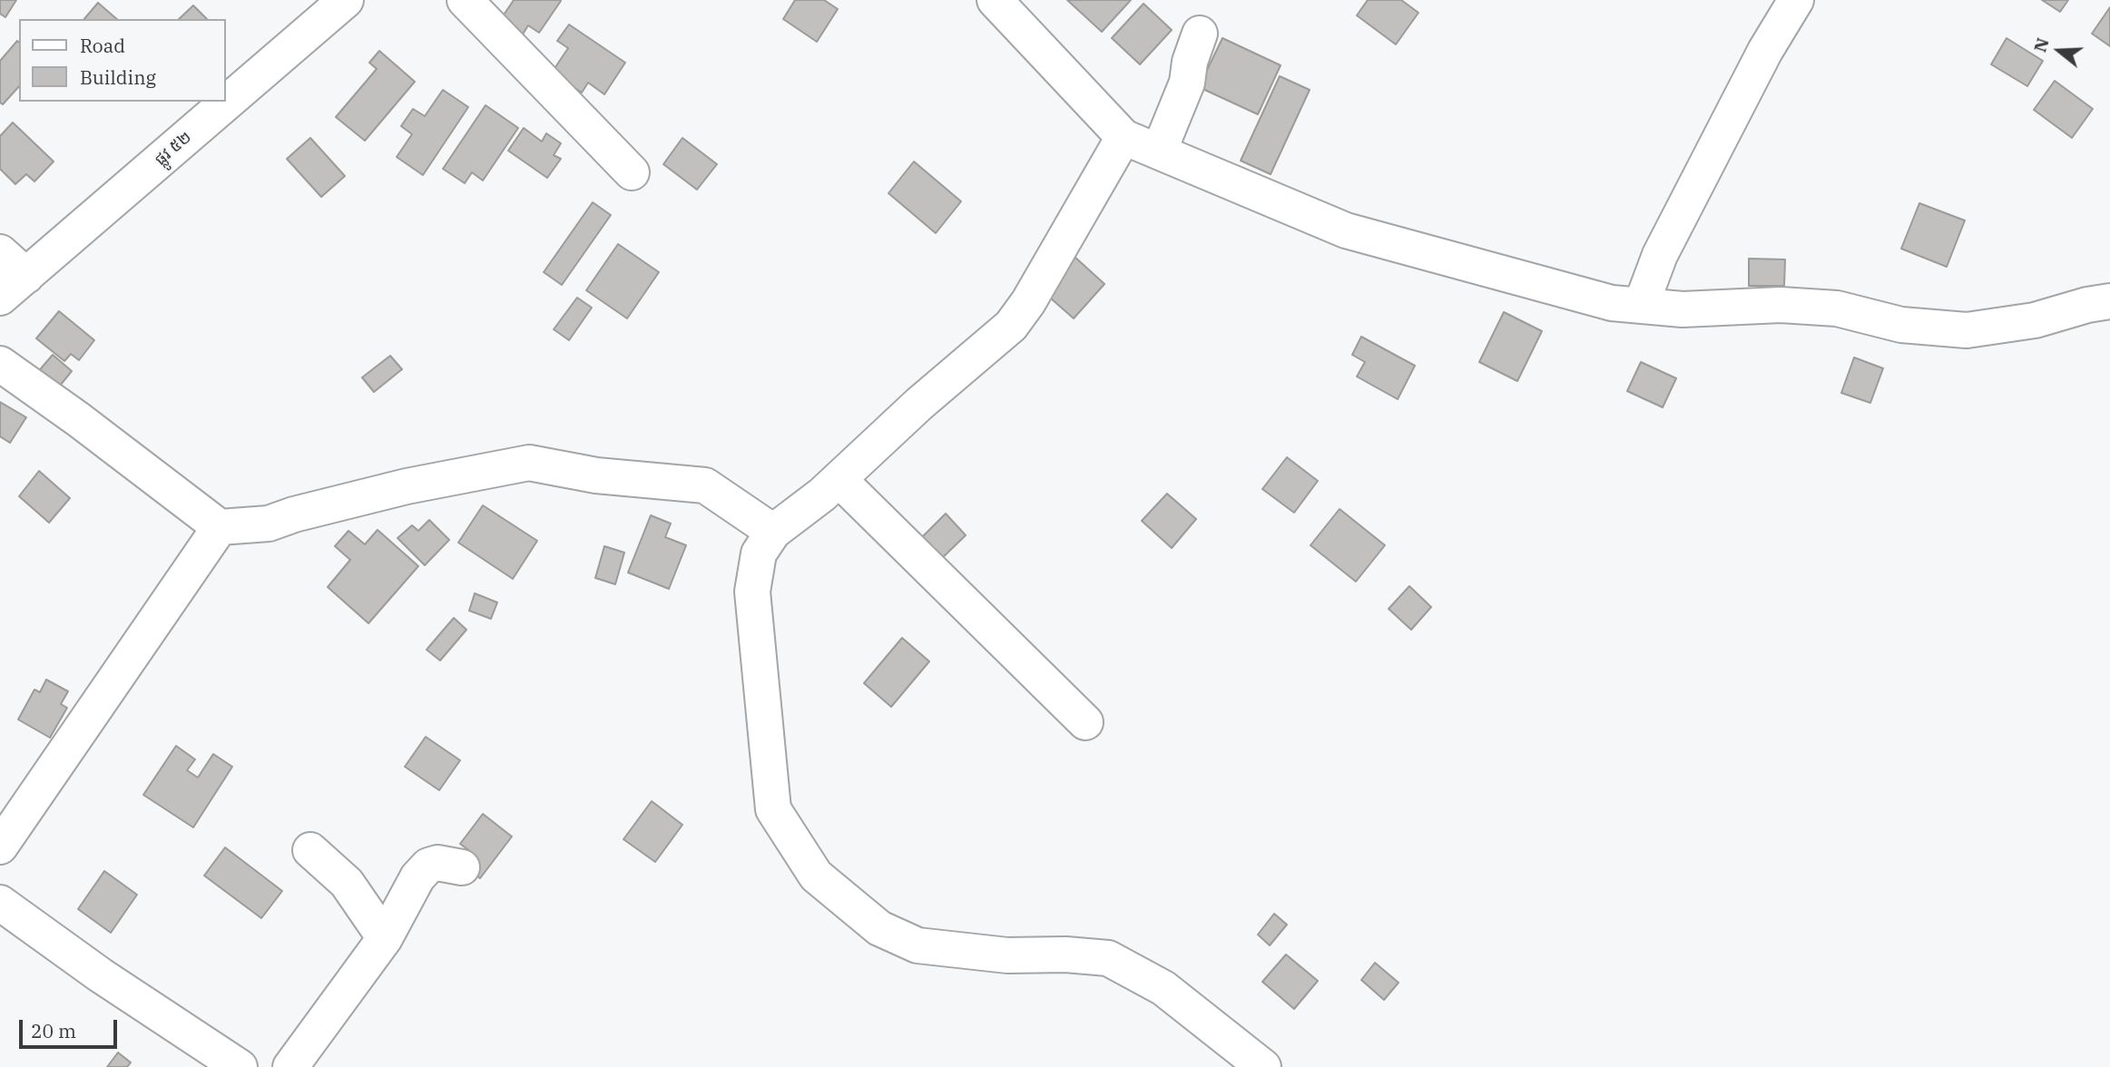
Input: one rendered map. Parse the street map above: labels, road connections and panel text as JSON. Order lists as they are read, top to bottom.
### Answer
{
  "streets": {
    "street": ["ផ្លូវ ៥២"]
  },
  "legend": ["Road", "Building"],
  "scale_bar": "20 m",
  "north": "left"
}
